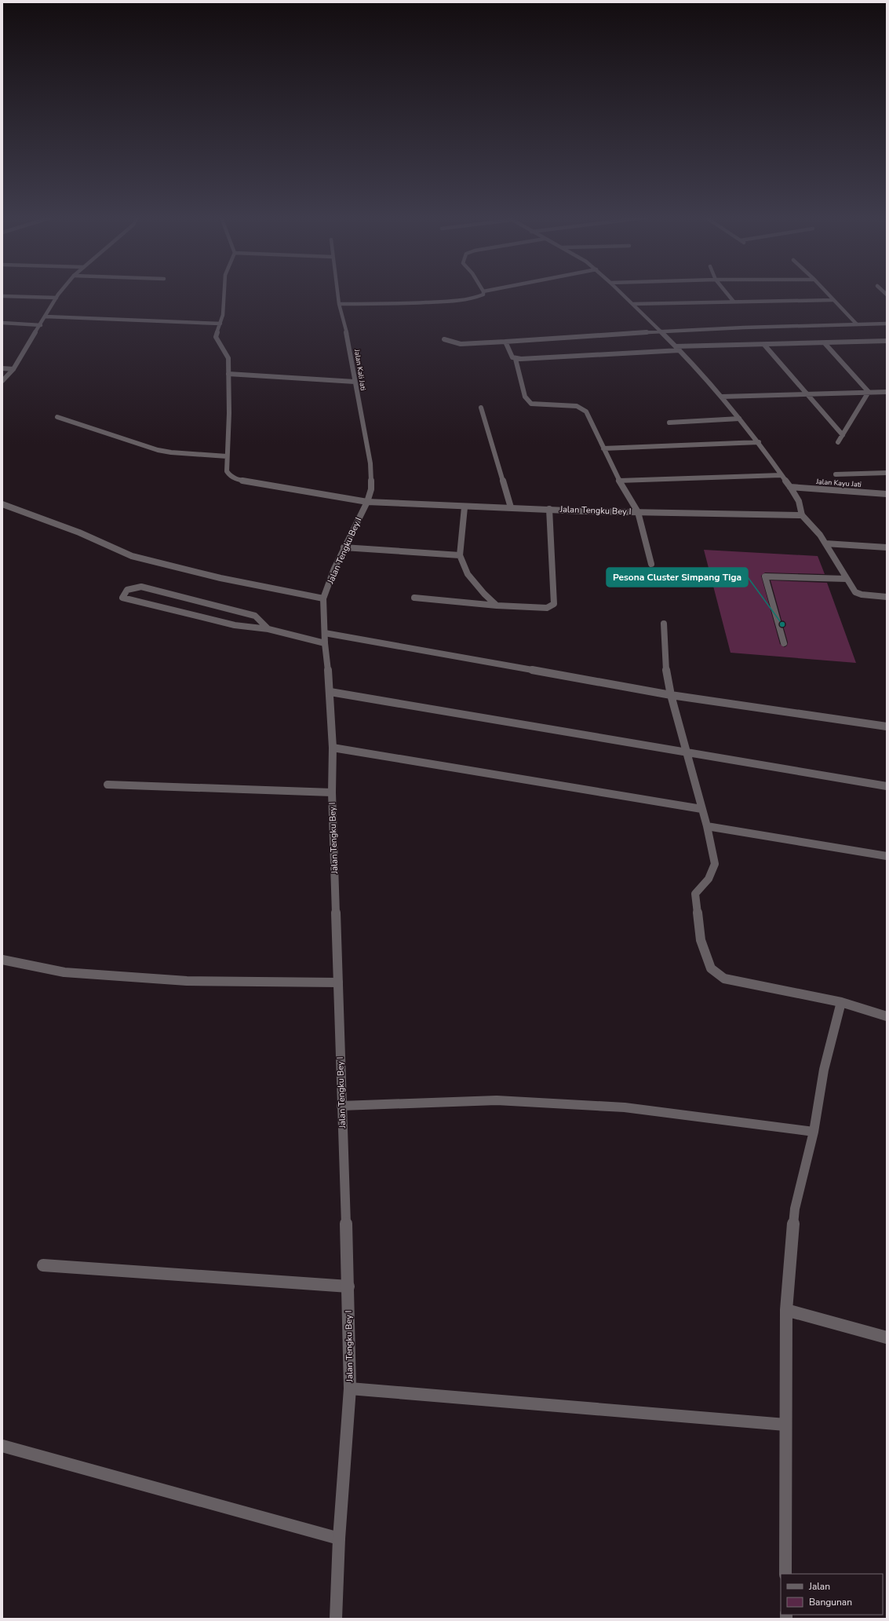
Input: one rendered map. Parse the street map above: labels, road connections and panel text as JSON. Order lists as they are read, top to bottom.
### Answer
{
  "streets": {
    "street": ["Jalan Kali Jati", "Jalan Kayu Jati", "Jalan Tengku Bey I"]
  },
  "crossings": [
    ["Jalan Kali Jati", "Jalan Tengku Bey I"]
  ],
  "places": ["Pesona Cluster Simpang Tiga"],
  "legend": ["Jalan", "Bangunan"]
}
